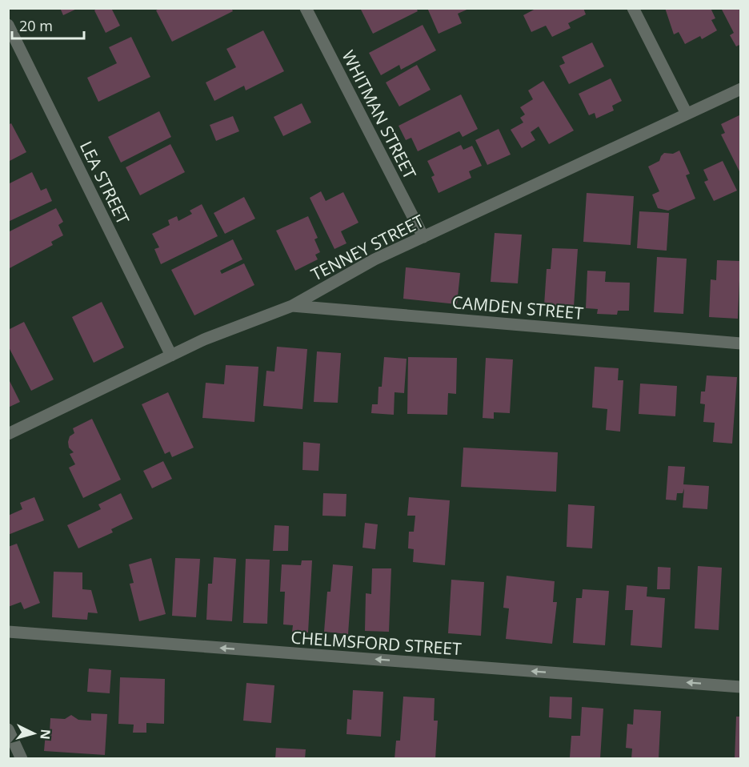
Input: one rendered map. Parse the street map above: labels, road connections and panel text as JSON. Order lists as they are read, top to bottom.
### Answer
{
  "streets": {
    "street": [
      "WHITMAN STREET",
      "LEA STREET",
      "TENNEY STREET",
      "CAMDEN STREET",
      "CHELMSFORD STREET"
    ]
  },
  "crossings": [
    ["WHITMAN STREET", "TENNEY STREET"],
    ["LEA STREET", "TENNEY STREET"],
    ["TENNEY STREET", "CAMDEN STREET"]
  ],
  "one_way": ["CHELMSFORD STREET"],
  "scale_bar": "20 m",
  "north": "right"
}
